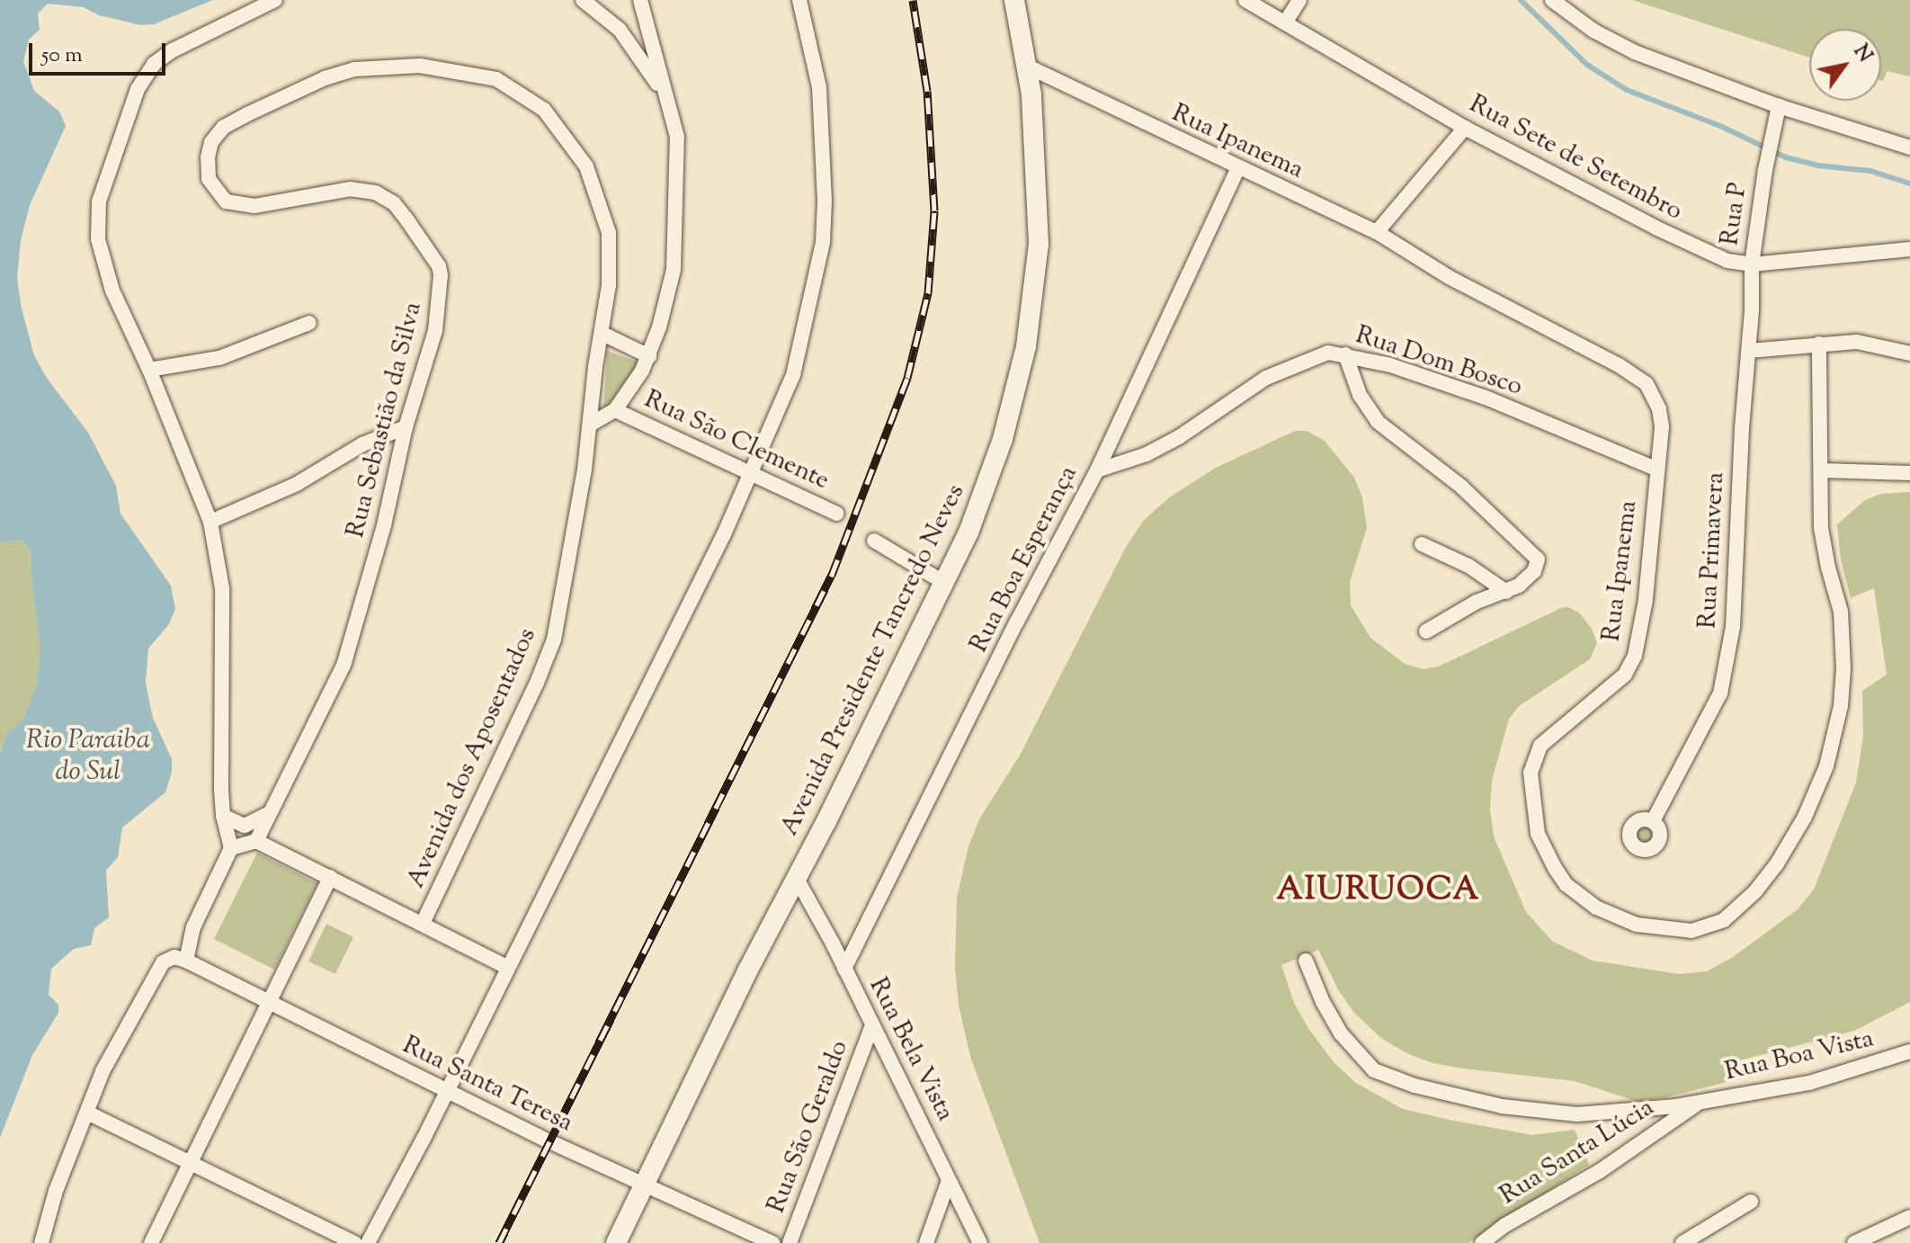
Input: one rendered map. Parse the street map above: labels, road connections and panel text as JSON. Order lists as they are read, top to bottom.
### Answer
{
  "streets": {
    "street": [
      "Rua Ipanema",
      "Rua Sete de Setembro",
      "Rua P",
      "Rua Dom Bosco",
      "Rua Sebastião da Silva",
      "Rua São Clemente",
      "Rua Primavera",
      "Rua Boa Esperança",
      "Avenida Presidente Tancredo Neves",
      "Avenida dos Aposentados",
      "Rua Bela Vista",
      "Rua Boa Vista",
      "Rua Santa Teresa",
      "Rua São Geraldo",
      "Rua Santa Lúcia"
    ]
  },
  "crossings": [
    ["Rua Ipanema", "Rua Dom Bosco"],
    ["Rua Ipanema", "Rua Boa Esperança"],
    ["Rua Ipanema", "Avenida Presidente Tancredo Neves"],
    ["Rua Sete de Setembro", "Rua P"],
    ["Rua Sete de Setembro", "Rua Primavera"],
    ["Rua P", "Rua Primavera"],
    ["Rua Dom Bosco", "Rua Boa Esperança"],
    ["Rua Sebastião da Silva", "Avenida dos Aposentados"],
    ["Rua Boa Esperança", "Rua Bela Vista"],
    ["Avenida Presidente Tancredo Neves", "Rua Bela Vista"],
    ["Avenida Presidente Tancredo Neves", "Rua Santa Teresa"],
    ["Rua Bela Vista", "Rua São Geraldo"],
    ["Rua Boa Vista", "Rua Santa Lúcia"]
  ],
  "districts": ["AIURUOCA"],
  "water": ["Rio Paraiba do Sul"],
  "scale_bar": "50 m",
  "north": "top right"
}
